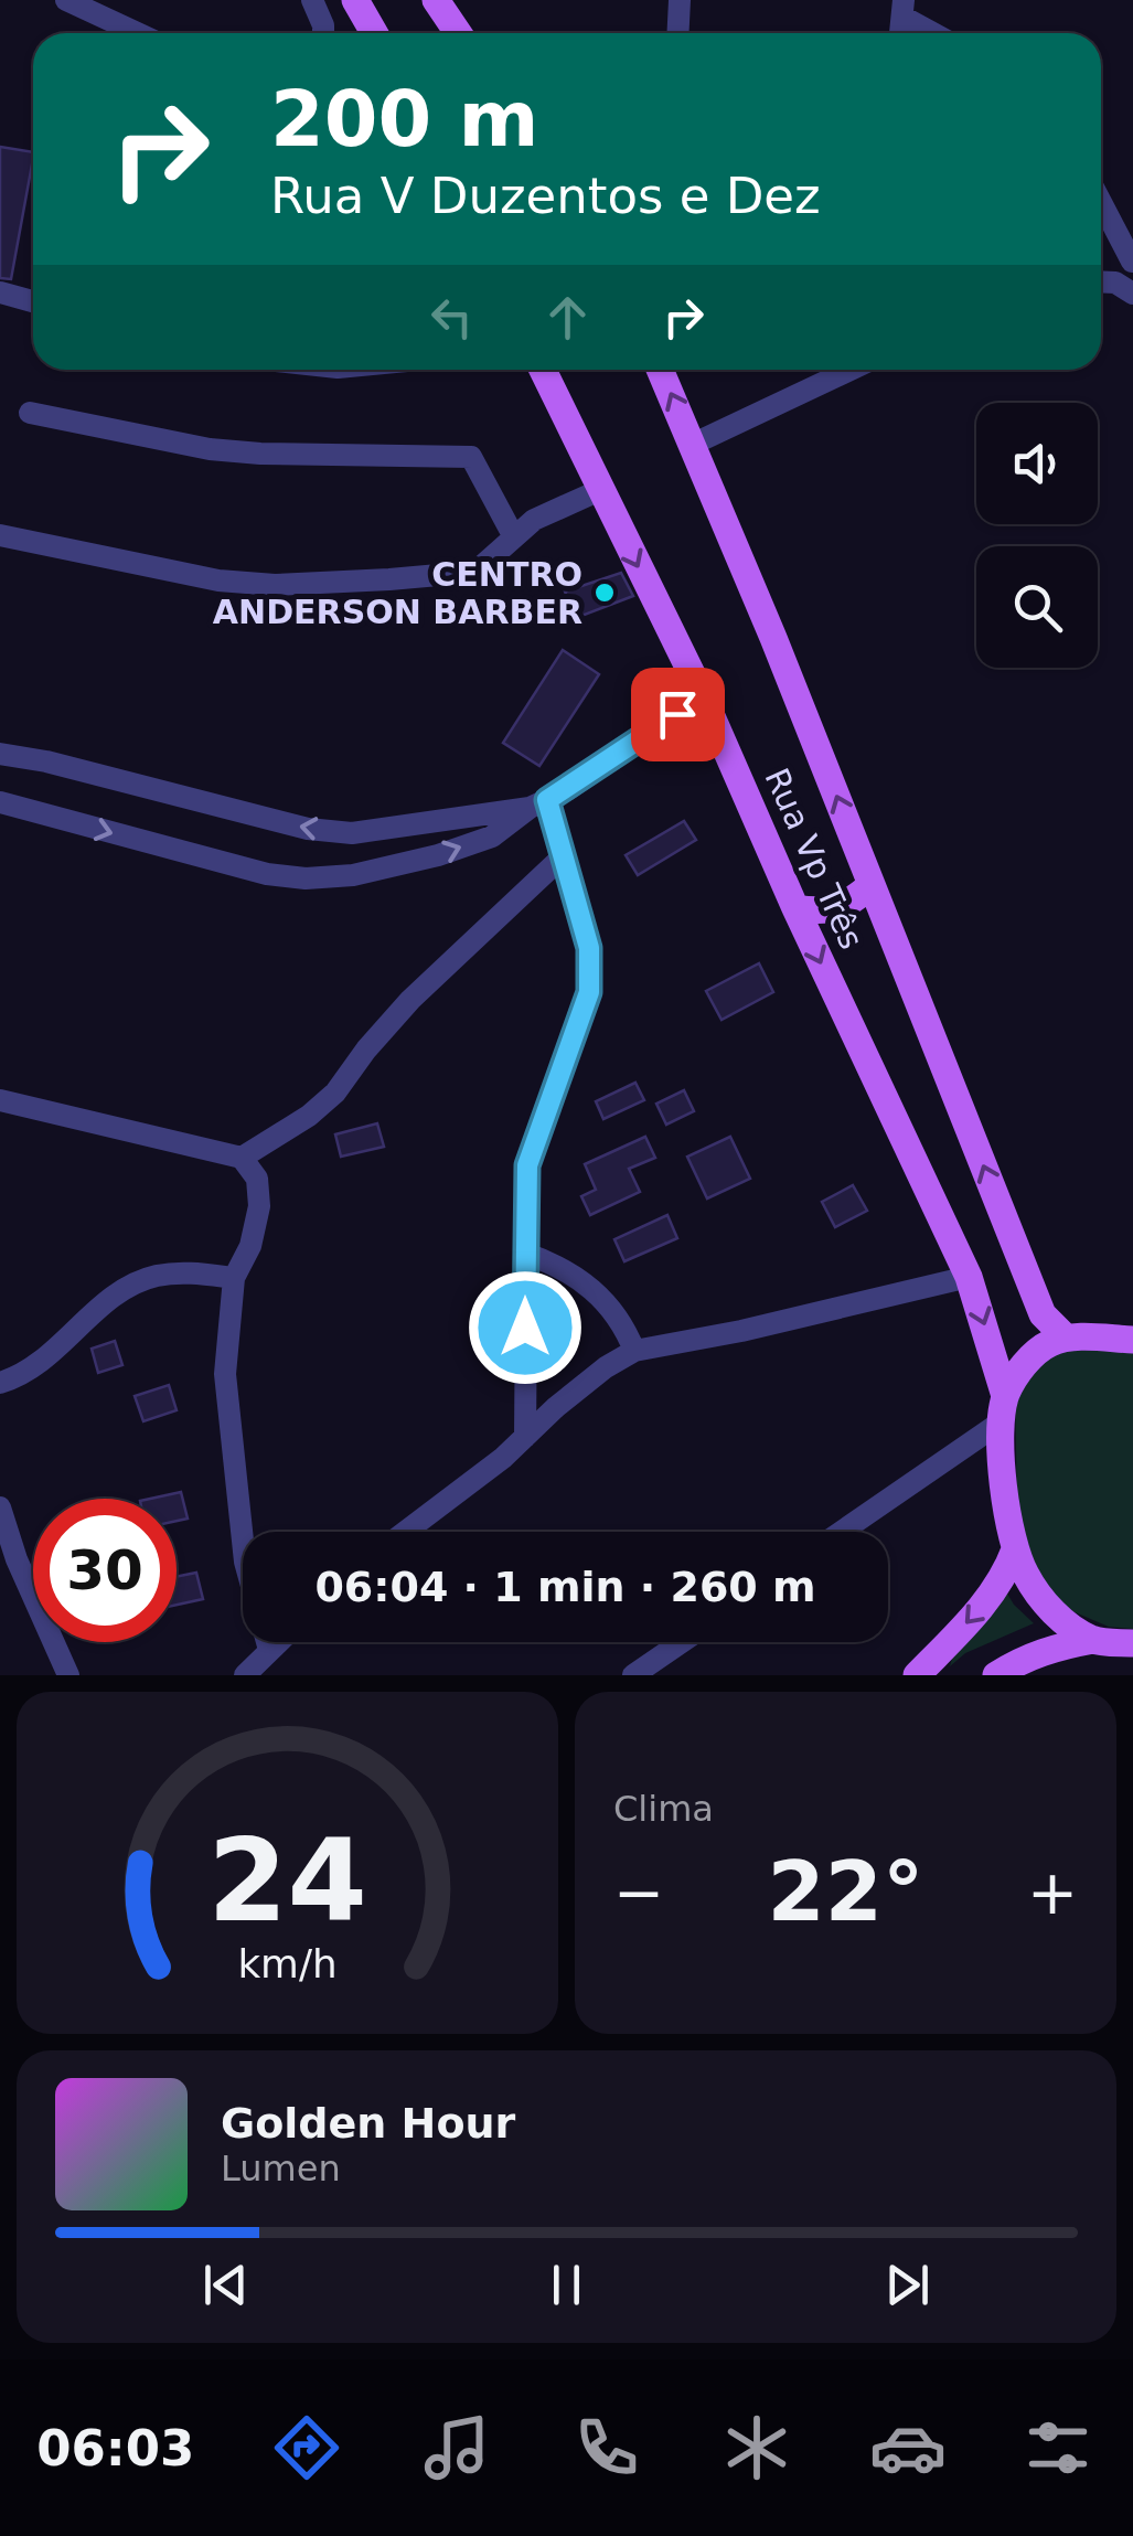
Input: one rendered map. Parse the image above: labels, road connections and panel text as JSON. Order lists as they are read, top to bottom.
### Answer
{
  "streets": {
    "main road": ["Rua Vp Três"]
  },
  "places": ["CENTRO ANDERSON BARBER"],
  "page": {
    "turn": ["200 m", "Rua V Duzentos e Dez"],
    "limit": "30",
    "trip": "06:04 · 1 min · 260 m",
    "tile": "Clima",
    "heat": ["−", "22°", "+"],
    "song": ["Golden Hour", "Lumen"],
    "tabs": "06:03",
    "gauge": ["24", "km/h"]
  }
}
